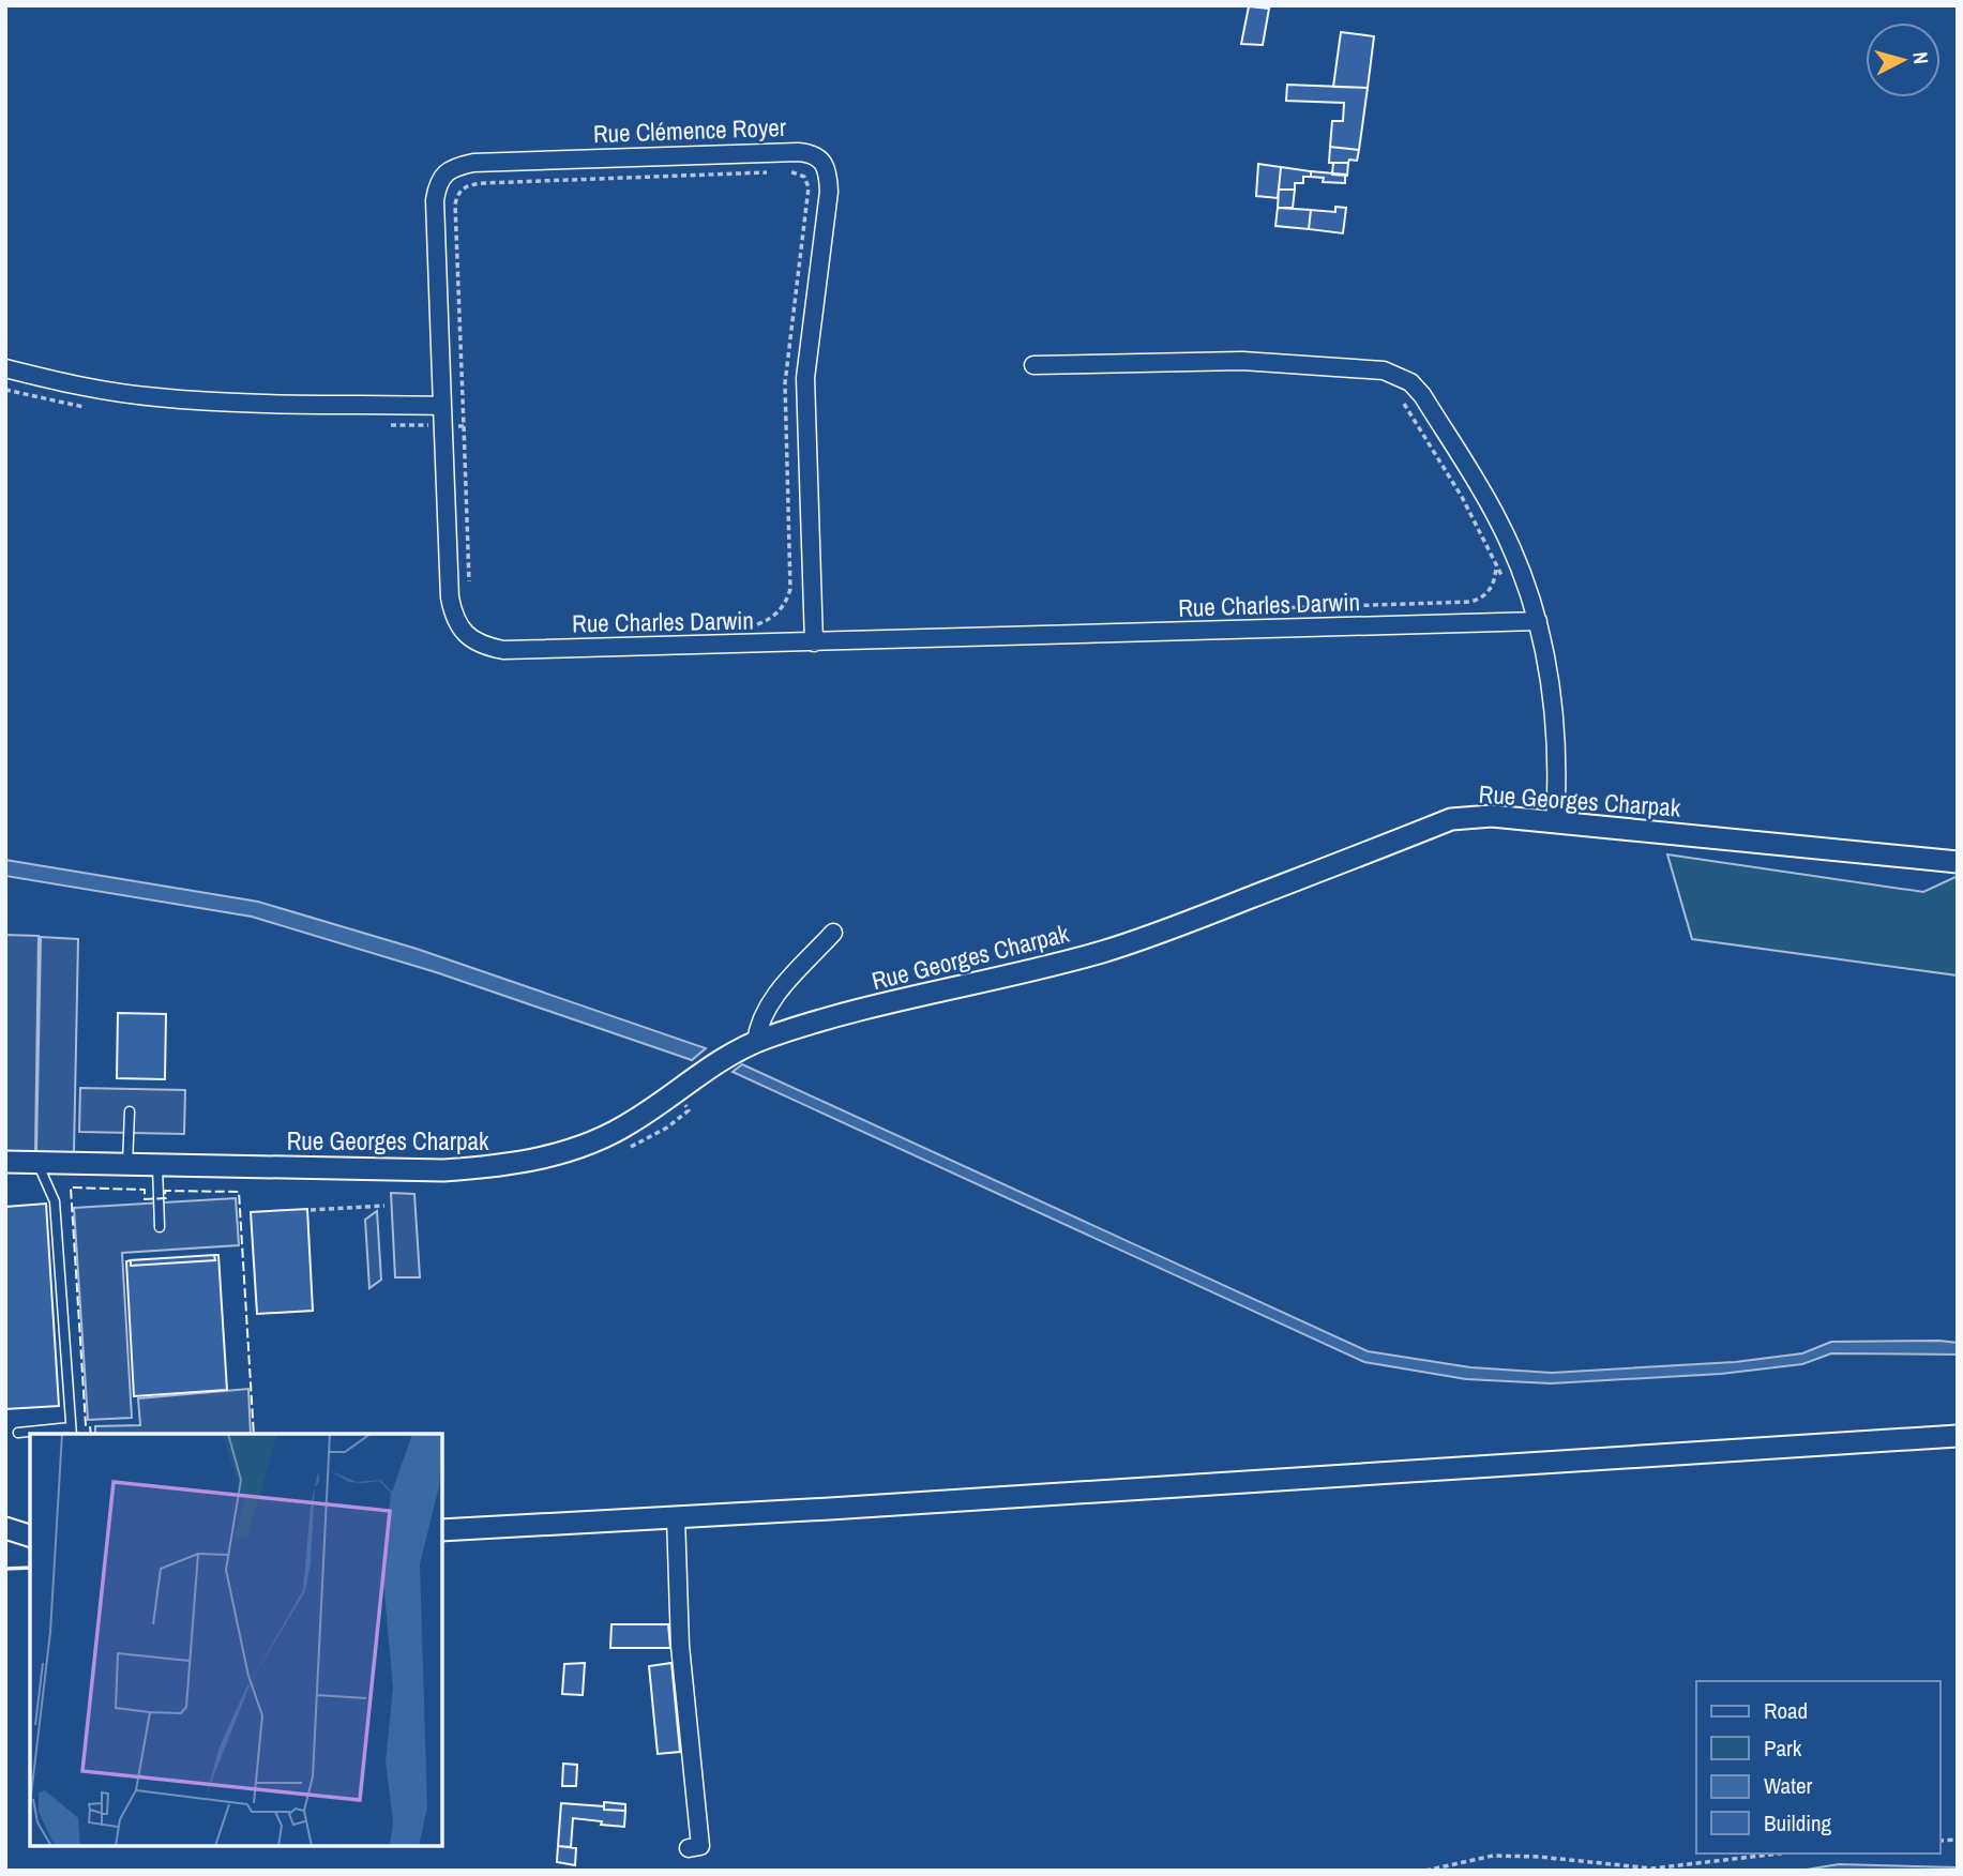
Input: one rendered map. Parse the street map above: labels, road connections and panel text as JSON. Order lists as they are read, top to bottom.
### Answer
{
  "streets": {
    "street": ["Rue Clémence Royer", "Rue Charles Darwin", "Rue Georges Charpak"]
  },
  "crossings": [
    ["Rue Clémence Royer", "Rue Charles Darwin"]
  ],
  "legend": [
    "Road",
    "Park",
    "Water",
    "Building"
  ],
  "north": "right"
}
